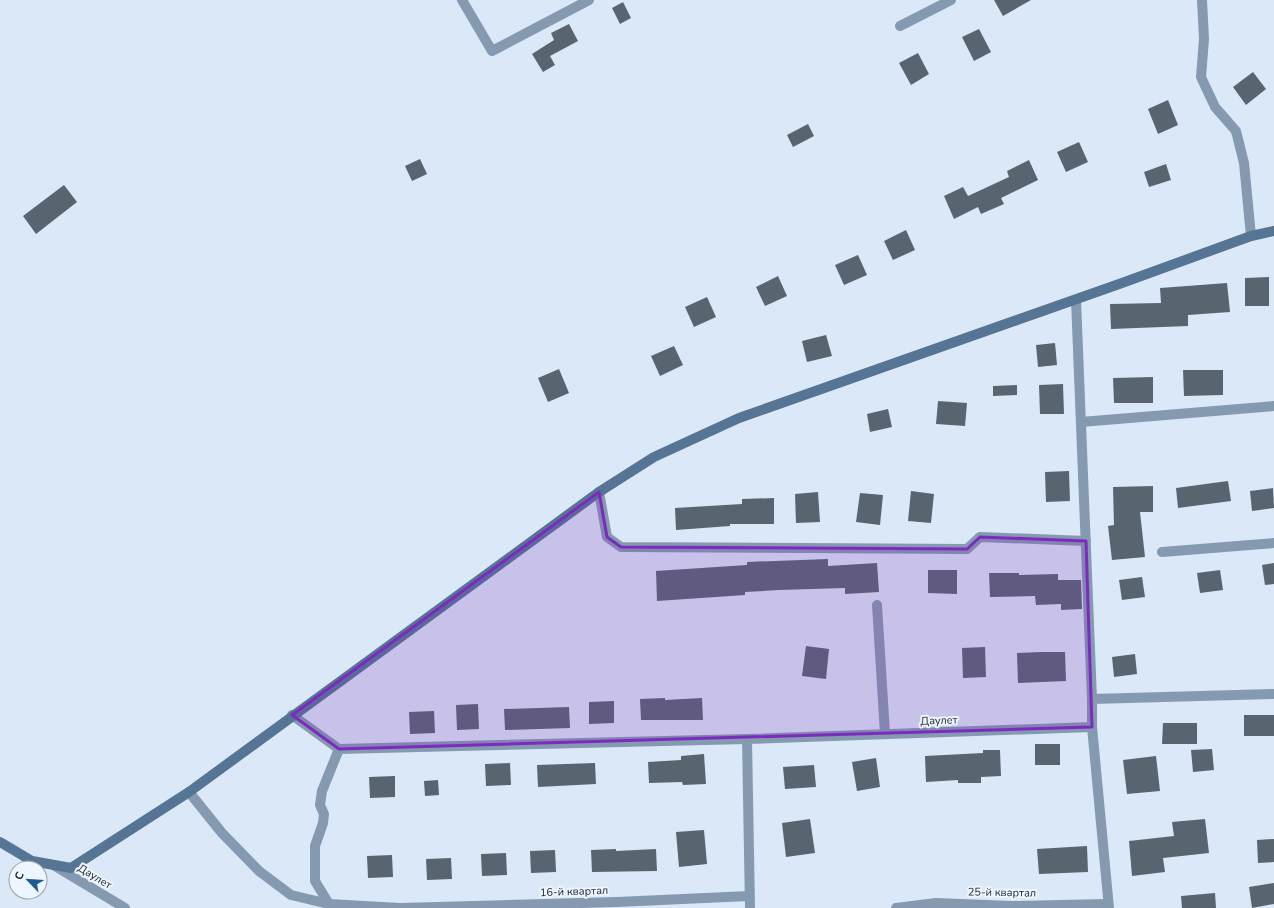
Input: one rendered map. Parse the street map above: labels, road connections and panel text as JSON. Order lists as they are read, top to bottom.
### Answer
{
  "streets": {
    "street": ["Даулет", "16-й квартал", "25-й квартал"]
  },
  "north": "top left"
}
